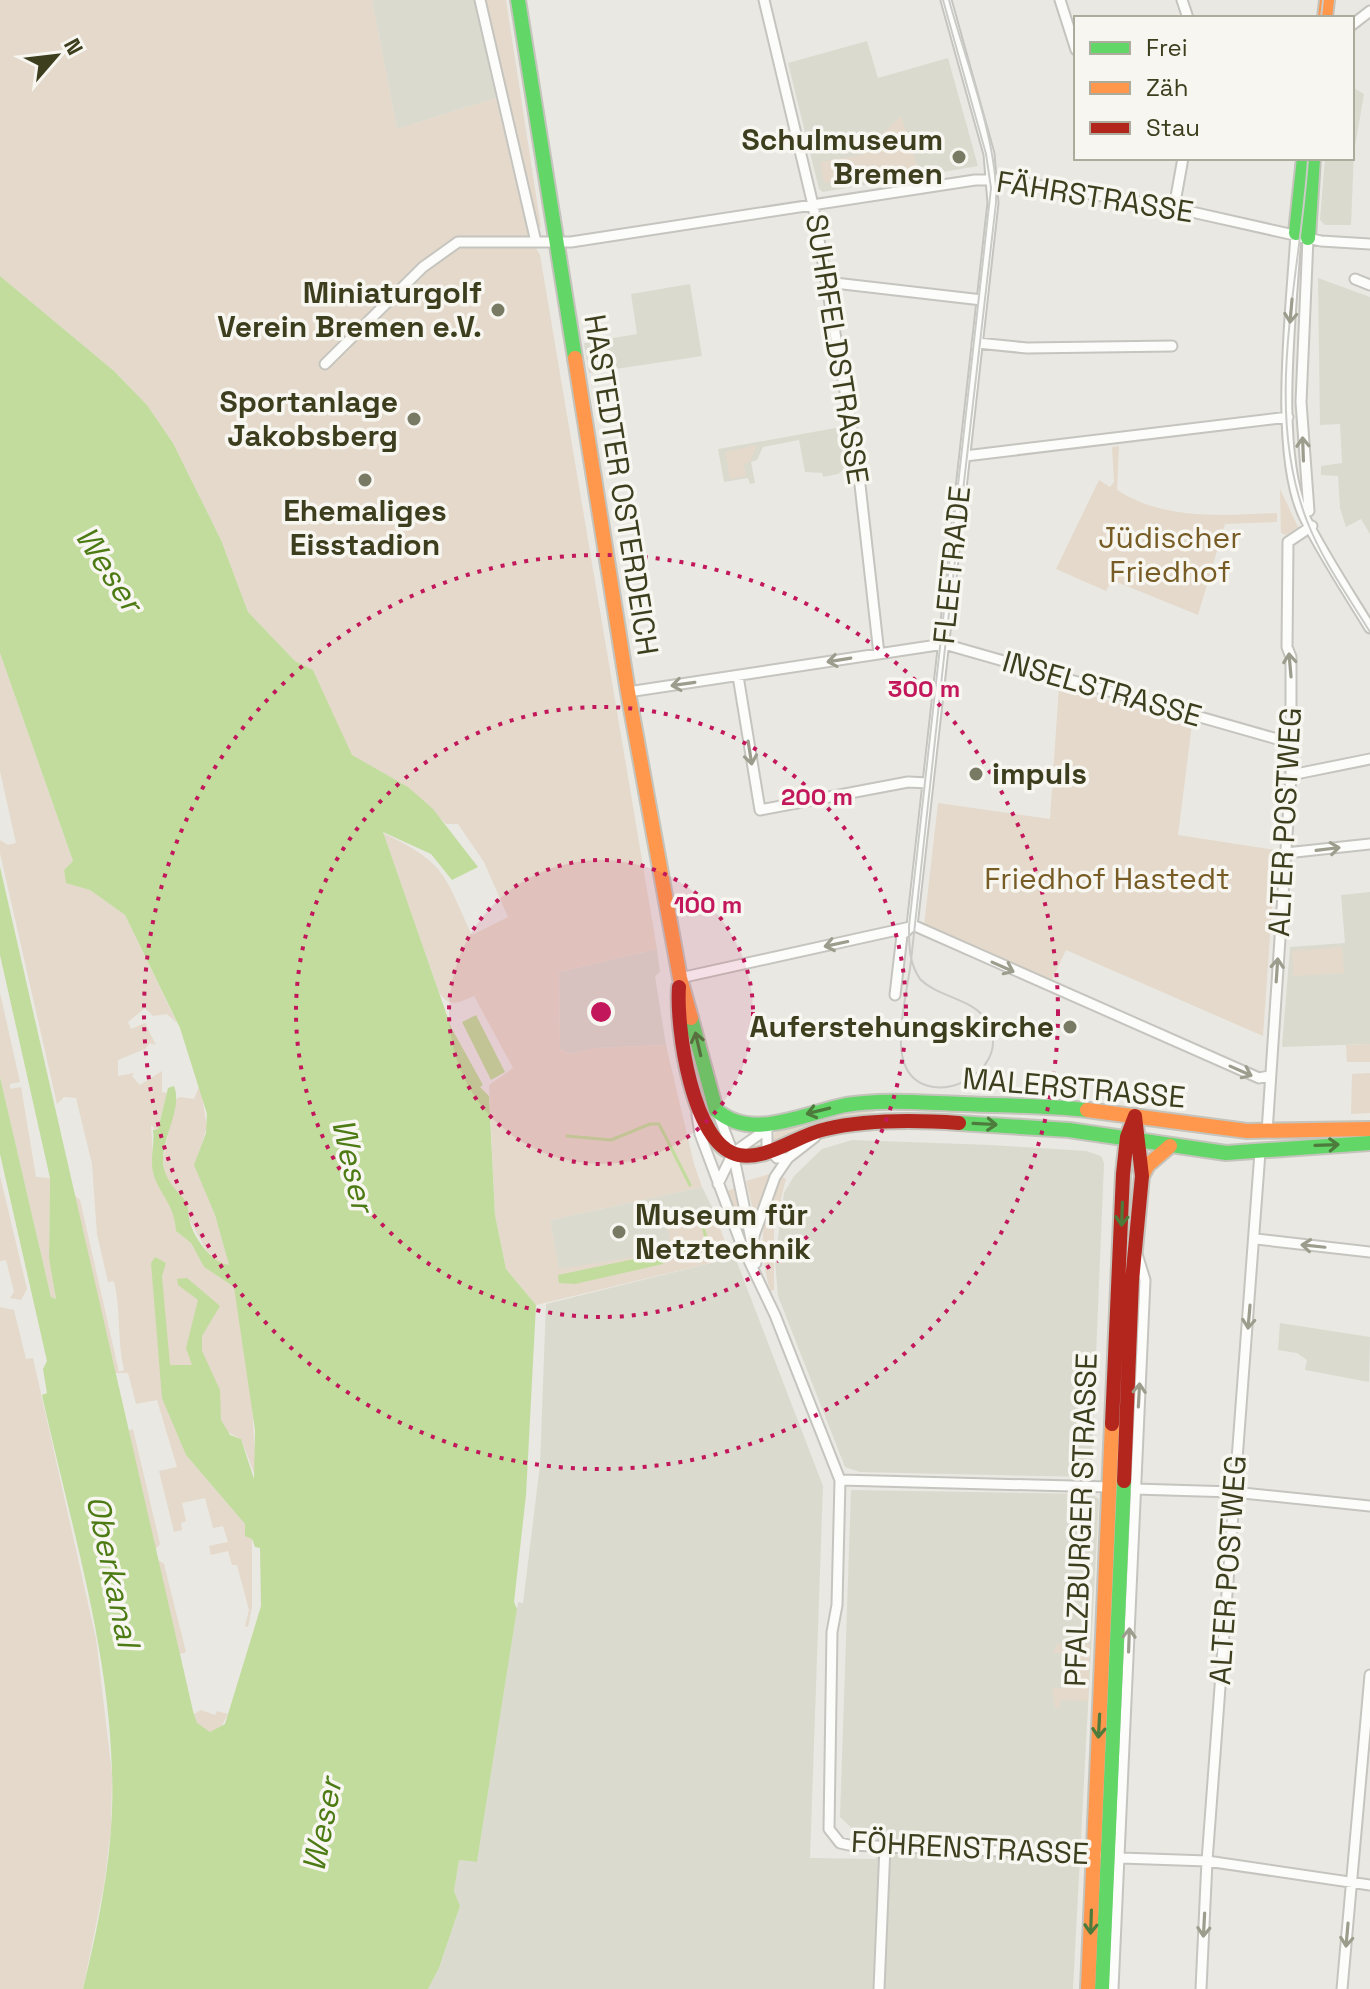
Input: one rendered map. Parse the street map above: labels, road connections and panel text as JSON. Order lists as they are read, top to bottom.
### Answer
{
  "streets": {
    "main road": ["HASTEDTER OSTERDEICH", "MALERSTRASSE", "PFALZBURGER STRASSE"],
    "street": [
      "FÄHRSTRASSE",
      "SUHRFELDSTRASSE",
      "FLEETRADE",
      "INSELSTRASSE",
      "ALTER POSTWEG",
      "FÖHRENSTRASSE"
    ]
  },
  "crossings": [
    ["FÄHRSTRASSE", "SUHRFELDSTRASSE"],
    ["FÄHRSTRASSE", "HASTEDTER OSTERDEICH"],
    ["FÄHRSTRASSE", "FLEETRADE"],
    ["SUHRFELDSTRASSE", "INSELSTRASSE"],
    ["HASTEDTER OSTERDEICH", "INSELSTRASSE"],
    ["HASTEDTER OSTERDEICH", "MALERSTRASSE"],
    ["HASTEDTER OSTERDEICH", "FÖHRENSTRASSE"],
    ["FLEETRADE", "INSELSTRASSE"],
    ["INSELSTRASSE", "ALTER POSTWEG"],
    ["ALTER POSTWEG", "MALERSTRASSE"],
    ["ALTER POSTWEG", "FÖHRENSTRASSE"],
    ["MALERSTRASSE", "PFALZBURGER STRASSE"],
    ["PFALZBURGER STRASSE", "FÖHRENSTRASSE"]
  ],
  "one_way": ["INSELSTRASSE"],
  "water": ["Weser", "Oberkanal"],
  "parks": ["Jüdischer Friedhof", "Friedhof Hastedt"],
  "places": [
    "Schulmuseum Bremen",
    "Miniaturgolf Verein Bremen e.V.",
    "Sportanlage Jakobsberg",
    "Ehemaliges Eisstadion",
    "impuls",
    "Auferstehungskirche",
    "Museum für Netztechnik"
  ],
  "legend": ["Frei", "Zäh", "Stau"],
  "north": "top right",
  "rings": ["300 m", "200 m", "100 m"]
}
